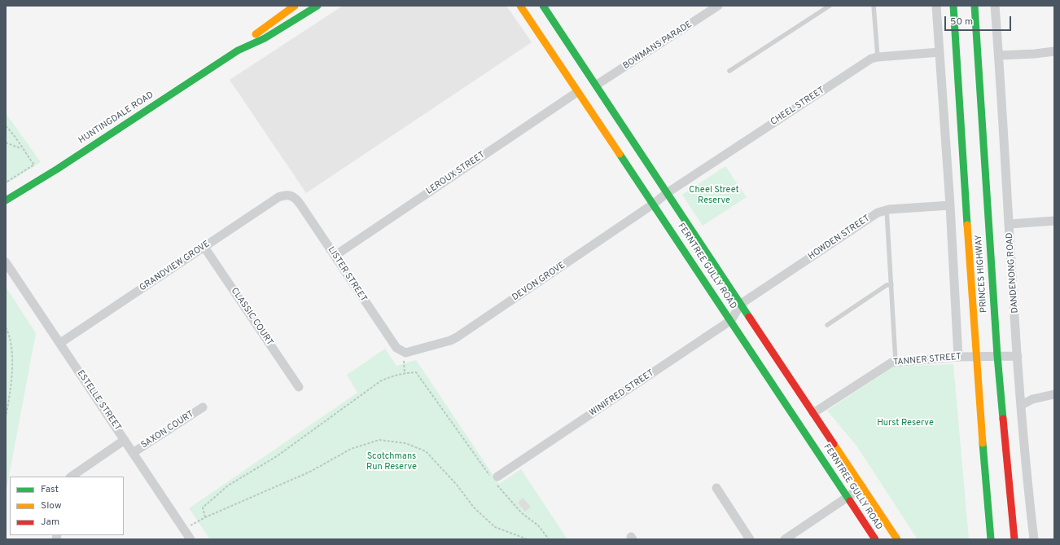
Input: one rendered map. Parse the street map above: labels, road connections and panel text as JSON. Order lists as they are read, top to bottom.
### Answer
{
  "streets": {
    "main road": ["HUNTINGDALE ROAD", "FERNTREE GULLY ROAD", "PRINCES HIGHWAY"],
    "street": [
      "BOWMANS PARADE",
      "CHEEL STREET",
      "LEROUX STREET",
      "HOWDEN STREET",
      "GRANDVIEW GROVE",
      "DANDENONG ROAD",
      "LISTER STREET",
      "DEVON GROVE",
      "CLASSIC COURT",
      "TANNER STREET",
      "WINIFRED STREET",
      "ESTELLE STREET",
      "SAXON COURT"
    ]
  },
  "crossings": [
    ["BOWMANS PARADE", "FERNTREE GULLY ROAD"],
    ["CHEEL STREET", "FERNTREE GULLY ROAD"],
    ["CHEEL STREET", "DEVON GROVE"],
    ["LEROUX STREET", "FERNTREE GULLY ROAD"],
    ["LEROUX STREET", "LISTER STREET"],
    ["HOWDEN STREET", "FERNTREE GULLY ROAD"],
    ["HOWDEN STREET", "WINIFRED STREET"],
    ["GRANDVIEW GROVE", "LISTER STREET"],
    ["GRANDVIEW GROVE", "CLASSIC COURT"],
    ["GRANDVIEW GROVE", "ESTELLE STREET"],
    ["FERNTREE GULLY ROAD", "DEVON GROVE"],
    ["FERNTREE GULLY ROAD", "TANNER STREET"],
    ["FERNTREE GULLY ROAD", "WINIFRED STREET"],
    ["DANDENONG ROAD", "TANNER STREET"],
    ["PRINCES HIGHWAY", "TANNER STREET"],
    ["LISTER STREET", "DEVON GROVE"],
    ["ESTELLE STREET", "SAXON COURT"]
  ],
  "parks": ["Cheel Street Reserve", "Hurst Reserve", "Scotchmans Run Reserve"],
  "legend": ["Fast", "Slow", "Jam"],
  "scale_bar": "50 m"
}
